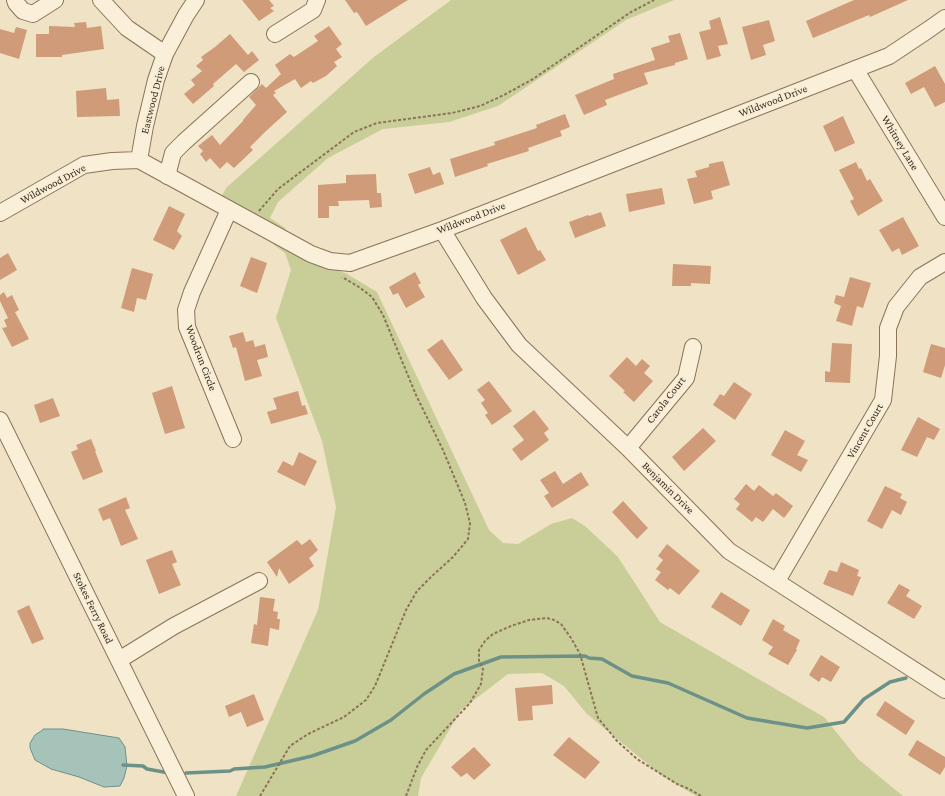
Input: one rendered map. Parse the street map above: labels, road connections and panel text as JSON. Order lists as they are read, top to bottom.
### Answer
{
  "streets": {
    "street": [
      "Eastwood Drive",
      "Wildwood Drive",
      "Whitney Lane",
      "Woodrun Circle",
      "Carola Court",
      "Vincent Court",
      "Benjamin Drive",
      "Stokes Ferry Road"
    ]
  },
  "crossings": [
    ["Eastwood Drive", "Wildwood Drive"],
    ["Wildwood Drive", "Whitney Lane"],
    ["Wildwood Drive", "Woodrun Circle"],
    ["Wildwood Drive", "Benjamin Drive"],
    ["Carola Court", "Benjamin Drive"],
    ["Vincent Court", "Benjamin Drive"]
  ]
}
